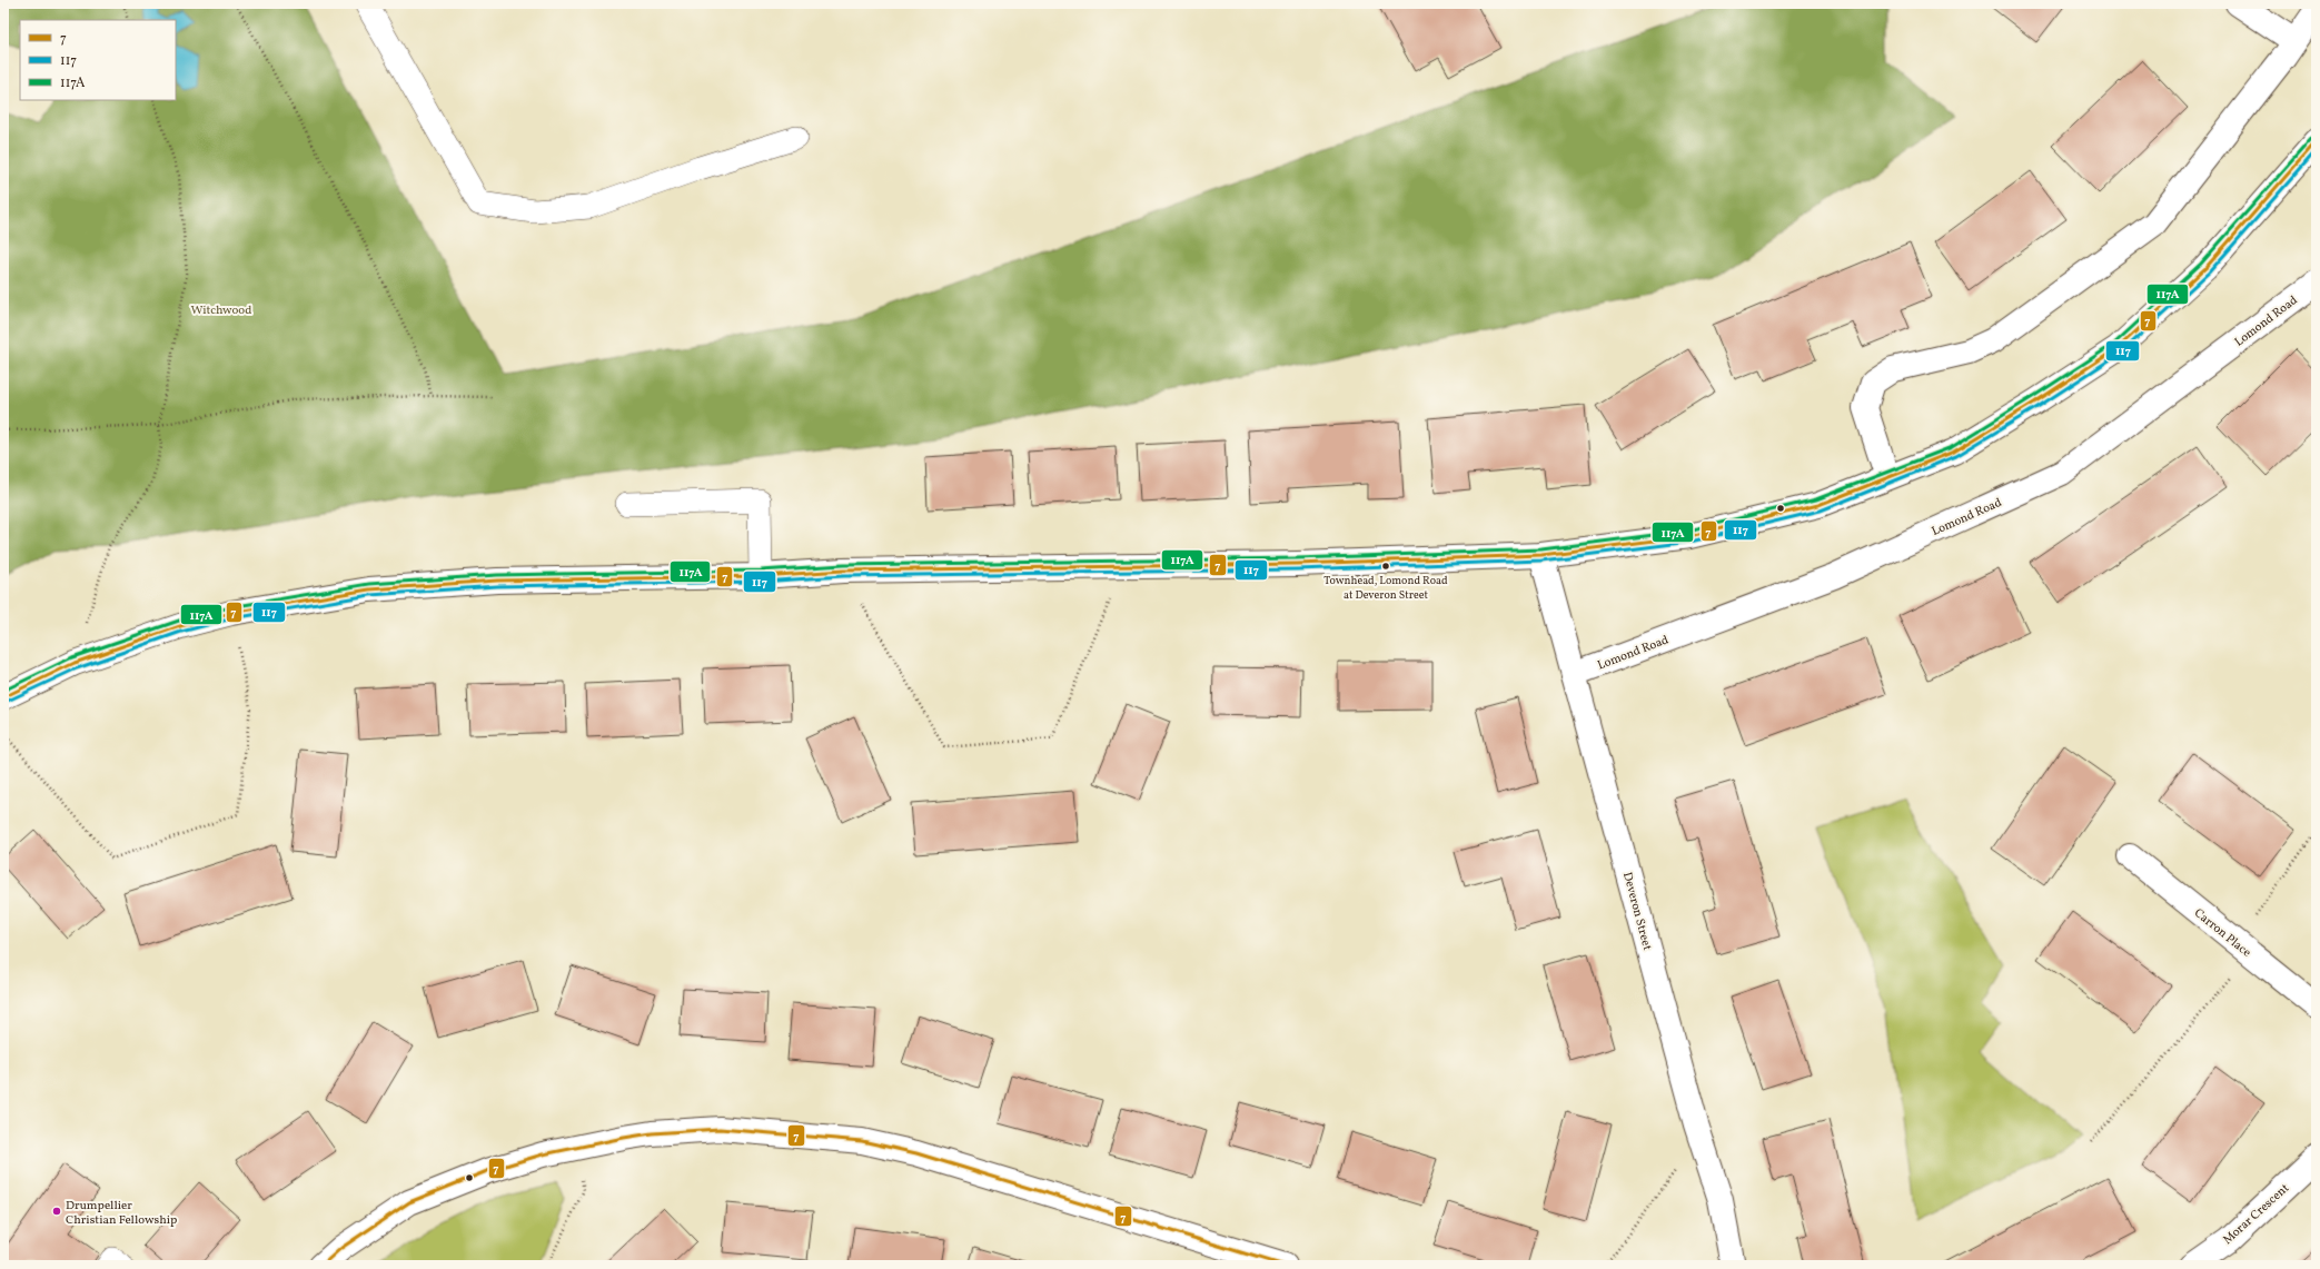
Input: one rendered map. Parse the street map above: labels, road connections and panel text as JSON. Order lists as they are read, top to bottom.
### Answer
{
  "streets": {
    "street": [
      "Lomond Road",
      "Deveron Street",
      "Carron Place",
      "Morar Crescent"
    ]
  },
  "crossings": [
    ["Lomond Road", "Deveron Street"]
  ],
  "parks": ["Witchwood"],
  "places": ["Townhead, Lomond Road at Deveron Street", "Drumpellier Christian Fellowship"],
  "lines": ["transit line 117A", "transit line 7", "transit line 117"],
  "legend": ["7", "117", "117A"]
}
